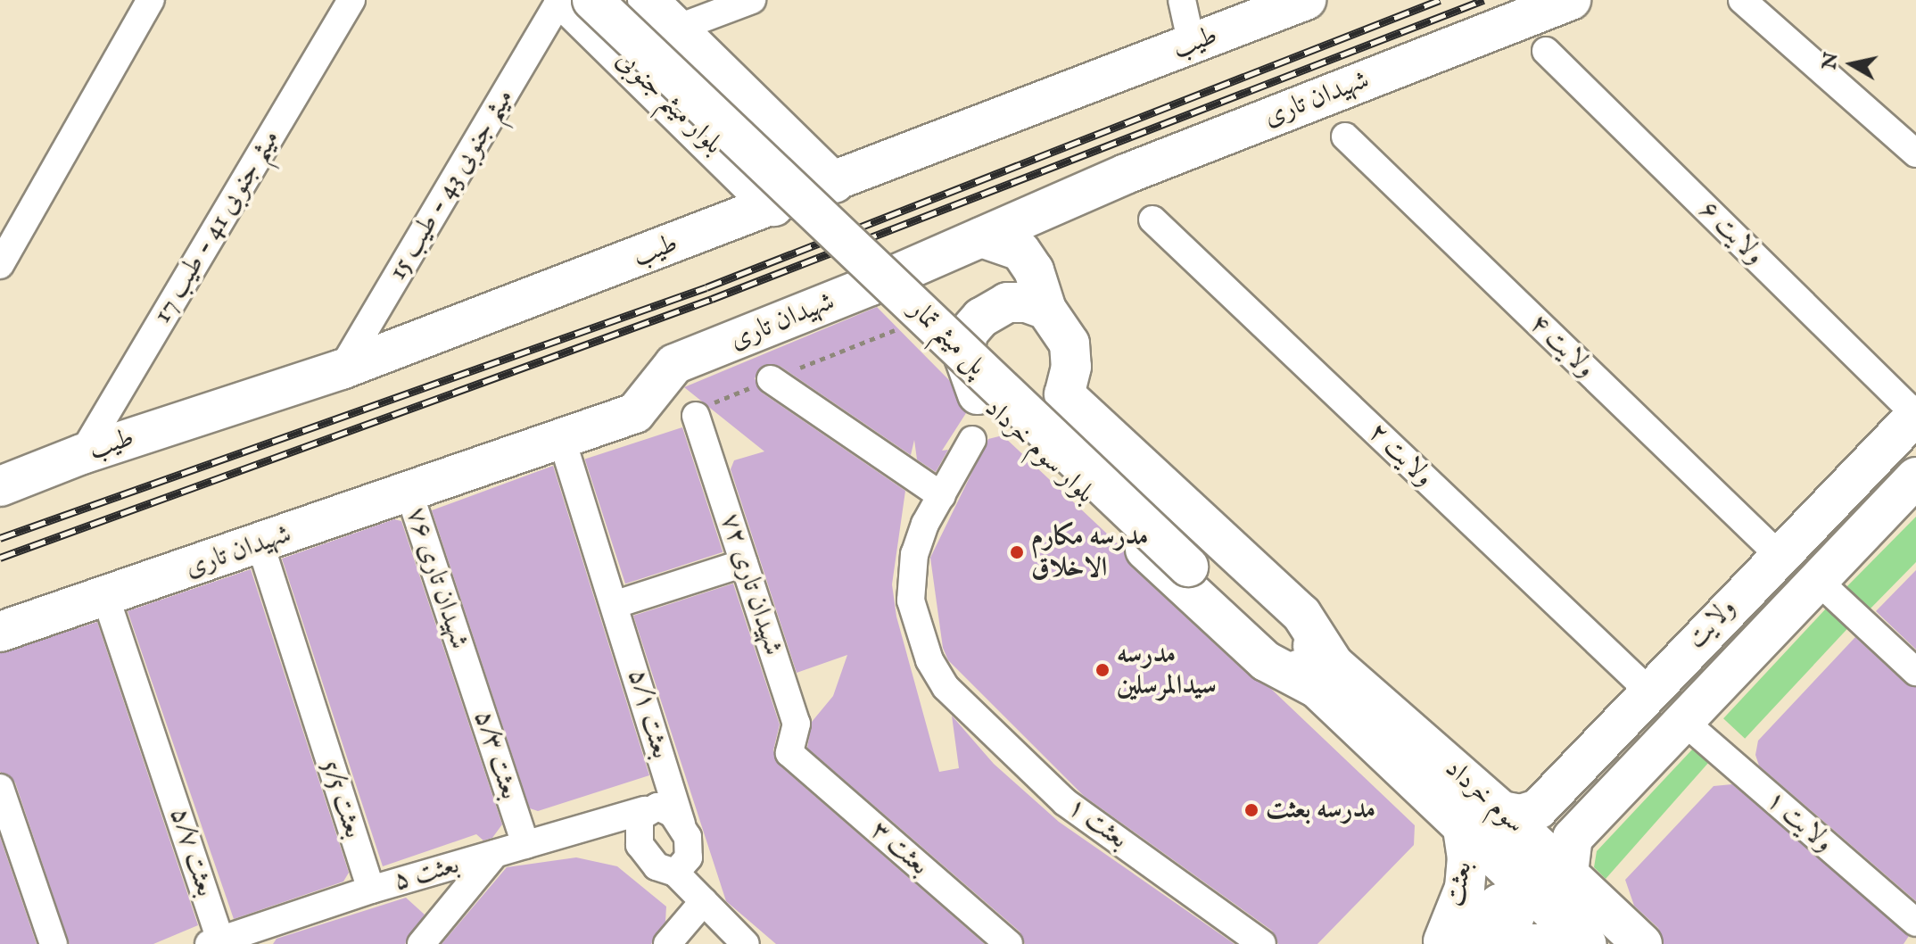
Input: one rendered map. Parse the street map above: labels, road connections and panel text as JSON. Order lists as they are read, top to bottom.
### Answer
{
  "streets": {
    "main road": [
      "طیب",
      "شهیدان تاری",
      "بلوار میثم جنوبی",
      "پل میثم تمار",
      "بلوار سوم خرداد",
      "ولایت",
      "سوم خرداد",
      "بعثت"
    ],
    "street": [
      "میثم جنوبی 43 - طیب 15",
      "میثم جنوبی 41 - طیب 17",
      "ولایت ۶",
      "ولایت ۴",
      "ولایت ۲",
      "شهیدان تاری ۷۶",
      "شهیدان تاری ۷۲",
      "بعثت ۵/۱",
      "بعثت ۵/۳",
      "بعثت 5/5",
      "ولایت ۱",
      "بعثت ۱",
      "بعثت ۳",
      "بعثت ۵/۷",
      "بعثت ۵"
    ]
  },
  "crossings": [
    ["طیب", "بلوار میثم جنوبی"],
    ["طیب", "میثم جنوبی 43 - طیب 15"],
    ["طیب", "میثم جنوبی 41 - طیب 17"],
    ["شهیدان تاری", "بلوار سوم خرداد"],
    ["شهیدان تاری", "شهیدان تاری ۷۶"],
    ["شهیدان تاری", "بعثت ۵/۱"],
    ["شهیدان تاری", "بعثت 5/5"],
    ["شهیدان تاری", "بعثت ۵/۷"],
    ["بلوار میثم جنوبی", "میثم جنوبی 43 - طیب 15"],
    ["ولایت ۶", "ولایت"],
    ["پل میثم تمار", "بلوار سوم خرداد"],
    ["پل میثم تمار", "سوم خرداد"],
    ["ولایت ۴", "ولایت"],
    ["بلوار سوم خرداد", "سوم خرداد"],
    ["بلوار سوم خرداد", "بعثت"],
    ["ولایت ۲", "ولایت"],
    ["شهیدان تاری ۷۶", "بعثت ۵/۳"],
    ["شهیدان تاری ۷۲", "بعثت ۳"],
    ["ولایت", "سوم خرداد"],
    ["ولایت", "ولایت ۱"],
    ["بعثت ۵/۱", "بعثت ۵"],
    ["بعثت ۵/۳", "بعثت ۵"],
    ["بعثت 5/5", "بعثت ۵"],
    ["بعثت ۵/۷", "بعثت ۵"]
  ],
  "places": ["مدرسه مکارم الاخلاق", "مدرسه سیدالمرسلین", "مدرسه بعثت"],
  "north": "left"
}
